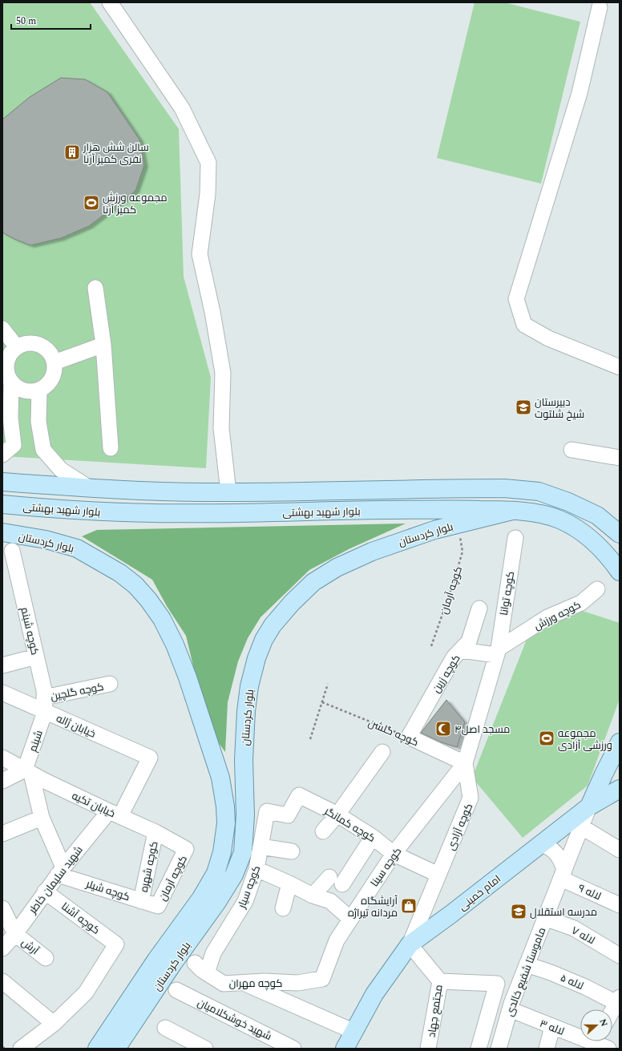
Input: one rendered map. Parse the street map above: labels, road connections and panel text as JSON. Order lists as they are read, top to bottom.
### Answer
{
  "streets": {
    "main road": ["بلوار شهید بهشتی", "بلوار کردستان", "امام خمینی"],
    "street": [
      "کوچه آرمان",
      "کوچه توانا",
      "کوچه ورزش",
      "کوچه شبنم",
      "کوچه زرین",
      "کوچه گلچین",
      "خیابان ژاله",
      "کوچه گلشن",
      "شبنم",
      "خیابان تکیه",
      "کوچه کمانگر",
      "کوچه آزادی",
      "کوچه شهره",
      "کوچه سینا",
      "شهید سلیمان خاطر",
      "کوچه سیار",
      "کوچه شیلر",
      "لاله ۹",
      "کوچه آشنا",
      "لاله ۷",
      "آرش",
      "ماموستا شفیع خالدی",
      "لاله ۵",
      "کوچه مهران",
      "مجتمع جهاد",
      "شهید خوشکلامیان",
      "لاله ۳"
    ]
  },
  "crossings": [
    ["بلوار شهید بهشتی", "بلوار کردستان"],
    ["کوچه آرمان", "خیابان تکیه"],
    ["کوچه آرمان", "کوچه شیلر"],
    ["کوچه توانا", "کوچه ورزش"],
    ["کوچه توانا", "کوچه آزادی"],
    ["کوچه ورزش", "کوچه آزادی"],
    ["کوچه شبنم", "کوچه گلچین"],
    ["کوچه شبنم", "خیابان ژاله"],
    ["کوچه شبنم", "شبنم"],
    ["کوچه زرین", "کوچه گلشن"],
    ["کوچه گلچین", "خیابان ژاله"],
    ["کوچه گلچین", "شبنم"],
    ["خیابان ژاله", "شبنم"],
    ["خیابان ژاله", "خیابان تکیه"],
    ["خیابان ژاله", "شهید سلیمان خاطر"],
    ["کوچه گلشن", "کوچه آزادی"],
    ["کوچه گلشن", "کوچه سینا"],
    ["شبنم", "خیابان تکیه"],
    ["خیابان تکیه", "کوچه شهره"],
    ["خیابان تکیه", "شهید سلیمان خاطر"],
    ["کوچه کمانگر", "کوچه آزادی"],
    ["کوچه کمانگر", "کوچه سینا"],
    ["کوچه کمانگر", "کوچه سیار"],
    ["کوچه آزادی", "کوچه سینا"],
    ["کوچه آزادی", "امام خمینی"],
    ["کوچه آزادی", "مجتمع جهاد"],
    ["کوچه شهره", "کوچه شیلر"],
    ["کوچه سینا", "کوچه مهران"],
    ["شهید سلیمان خاطر", "کوچه شیلر"],
    ["شهید سلیمان خاطر", "کوچه آشنا"],
    ["شهید سلیمان خاطر", "آرش"],
    ["کوچه سیار", "کوچه مهران"],
    ["لاله ۹", "ماموستا شفیع خالدی"],
    ["امام خمینی", "ماموستا شفیع خالدی"],
    ["امام خمینی", "مجتمع جهاد"],
    ["لاله ۷", "ماموستا شفیع خالدی"],
    ["ماموستا شفیع خالدی", "لاله ۵"],
    ["ماموستا شفیع خالدی", "لاله ۳"]
  ],
  "places": {
    "building": ["سالن شش هزار نفری کمیز آرنا"],
    "sports": ["مجموعه ورزش کمیز آرنا", "مجموعه ورزشی آزادی"],
    "school or university": ["دبیرستان شیخ شلتوت", "مدرسه استقلال"],
    "mosque": ["مسجد اصل۴"],
    "shop": ["آرایشگاه مردانه تیراژه"]
  },
  "scale_bar": "50 m",
  "north": "right"
}
